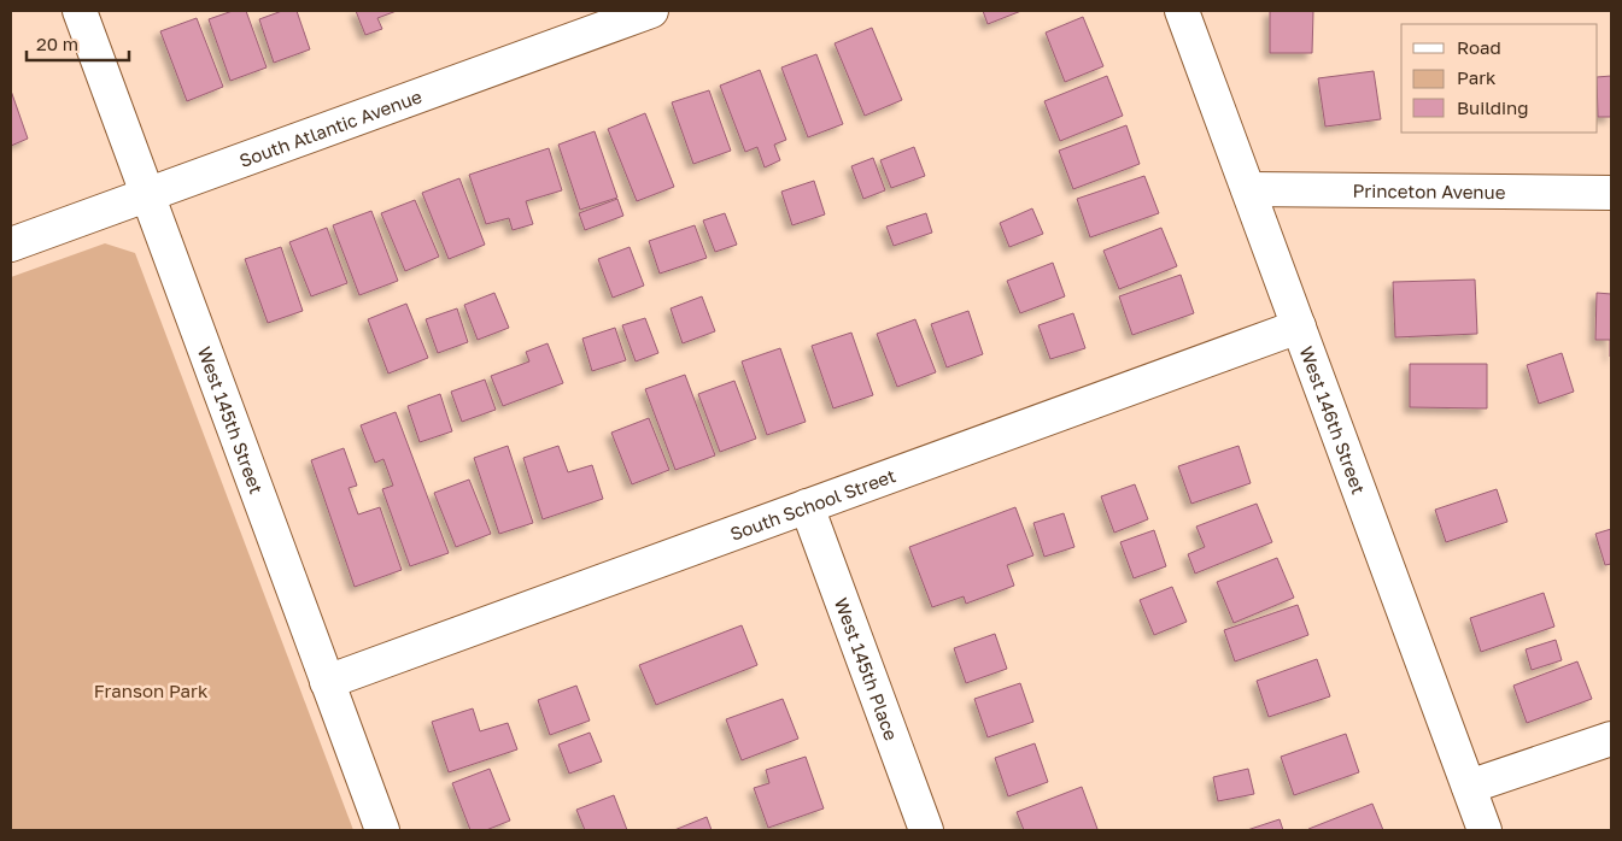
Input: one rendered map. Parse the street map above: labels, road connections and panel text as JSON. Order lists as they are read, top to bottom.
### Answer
{
  "streets": {
    "street": [
      "South Atlantic Avenue",
      "Princeton Avenue",
      "West 145th Street",
      "West 146th Street",
      "South School Street",
      "West 145th Place"
    ]
  },
  "crossings": [
    ["South Atlantic Avenue", "West 145th Street"],
    ["Princeton Avenue", "West 146th Street"],
    ["West 145th Street", "South School Street"],
    ["West 146th Street", "South School Street"],
    ["South School Street", "West 145th Place"]
  ],
  "parks": ["Franson Park"],
  "legend": ["Road", "Park", "Building"],
  "scale_bar": "20 m"
}
